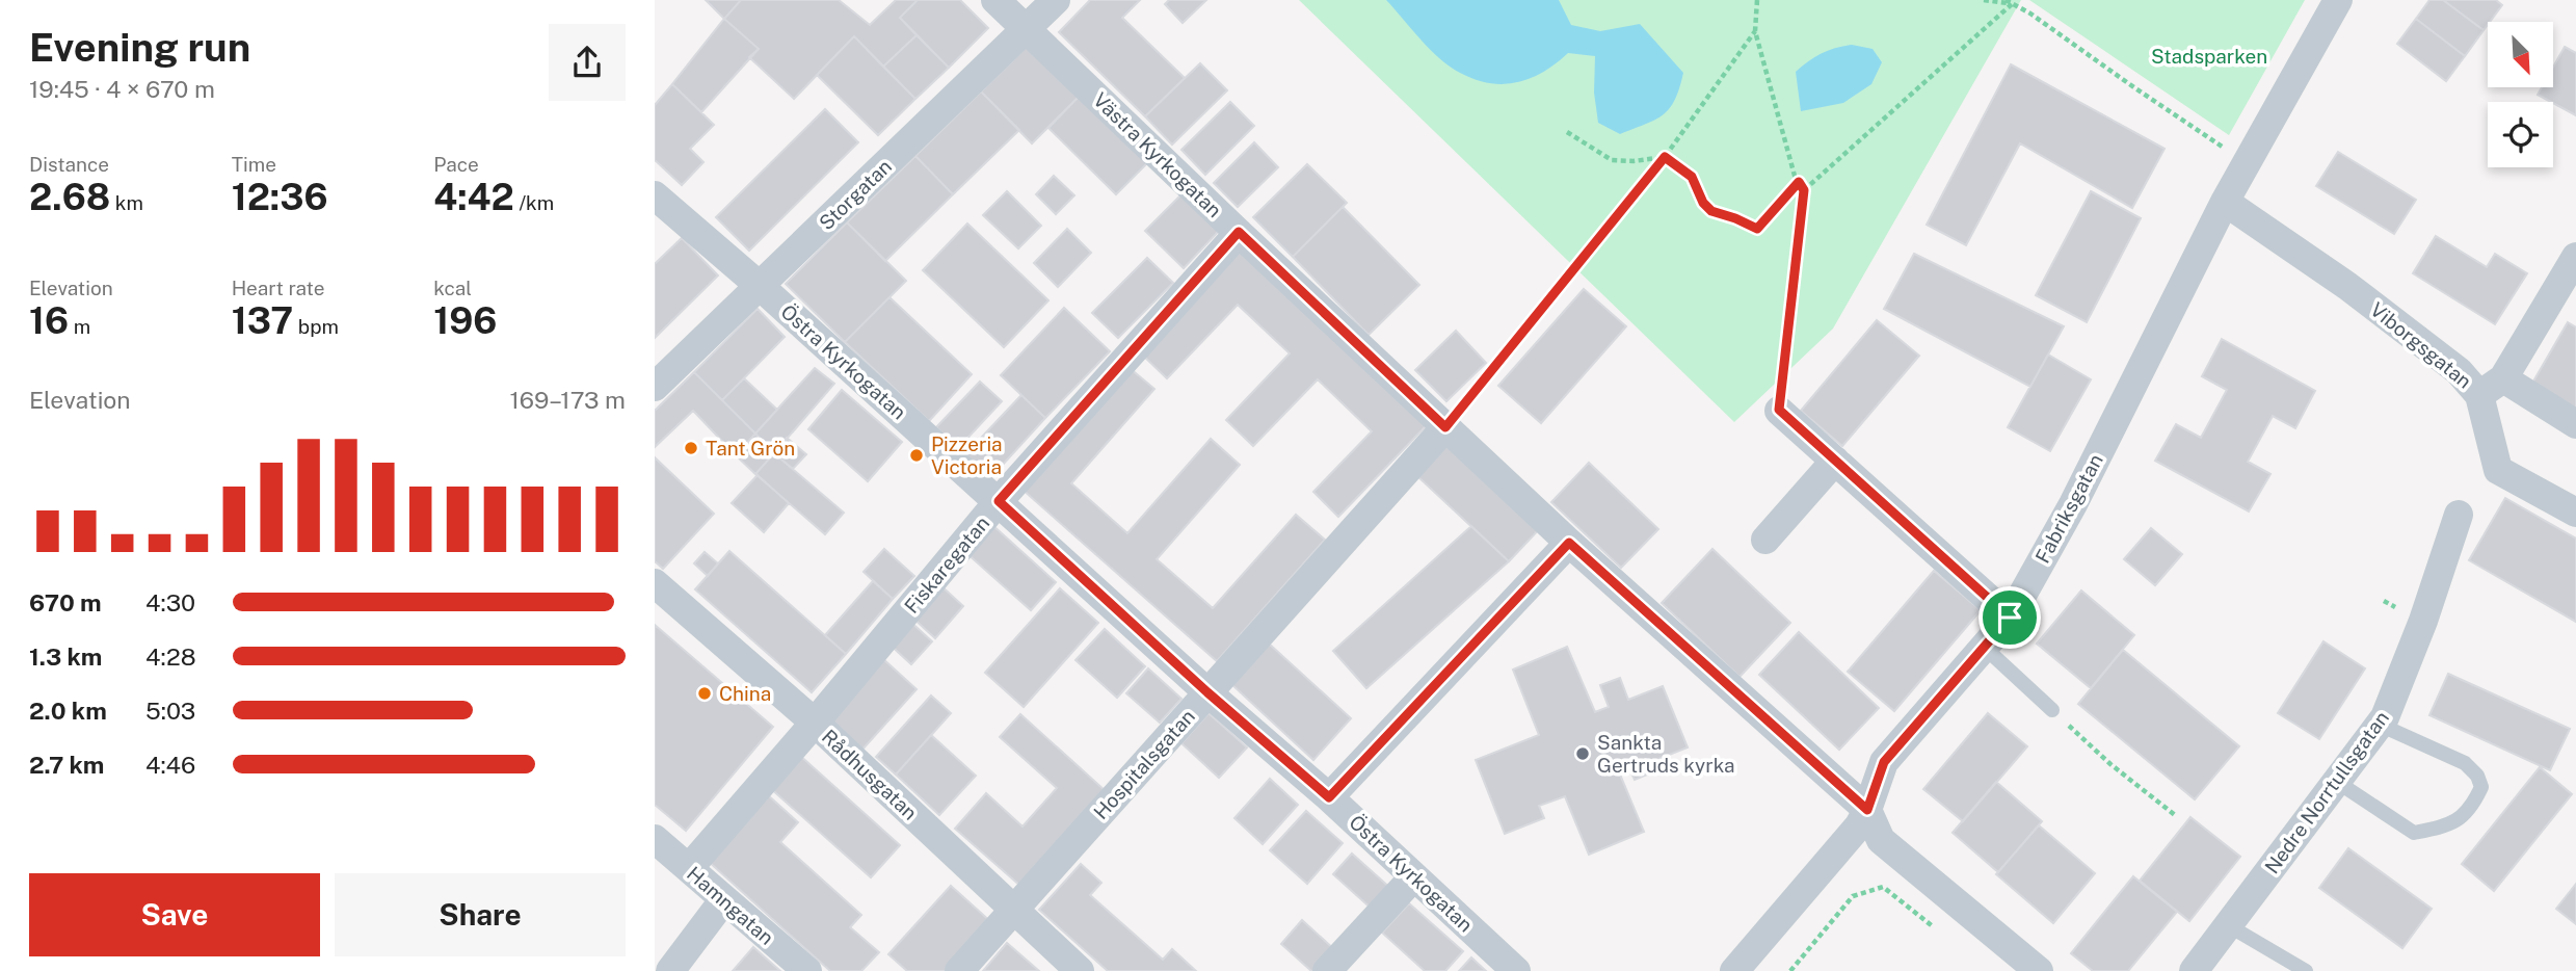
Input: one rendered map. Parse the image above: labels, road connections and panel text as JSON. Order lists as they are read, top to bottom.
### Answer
{
  "streets": {
    "street": [
      "Västra Kyrkogatan",
      "Storgatan",
      "Viborgsgatan",
      "Östra Kyrkogatan",
      "Fabriksgatan",
      "Fiskaregatan",
      "Hospitalsgatan",
      "Rådhusgatan",
      "Nedre Norrtullsgatan",
      "Hamngatan"
    ]
  },
  "crossings": [
    ["Västra Kyrkogatan", "Storgatan"],
    ["Västra Kyrkogatan", "Fabriksgatan"],
    ["Västra Kyrkogatan", "Fiskaregatan"],
    ["Västra Kyrkogatan", "Hospitalsgatan"],
    ["Storgatan", "Östra Kyrkogatan"],
    ["Viborgsgatan", "Fabriksgatan"],
    ["Östra Kyrkogatan", "Fiskaregatan"],
    ["Östra Kyrkogatan", "Hospitalsgatan"],
    ["Fiskaregatan", "Rådhusgatan"],
    ["Fiskaregatan", "Hamngatan"],
    ["Hospitalsgatan", "Rådhusgatan"]
  ],
  "parks": ["Stadsparken"],
  "places": [
    "Tant Grön",
    "Pizzeria Victoria",
    "China",
    "Sankta Gertruds kyrka"
  ],
  "north": "bottom right",
  "page": {
    "heading": ["Evening run", "19:45 · 4 × 670 m"],
    "stats": [
      ["Distance", "2.68 km"],
      ["Time", "12:36"],
      ["Pace", "4:42 /km"],
      ["Elevation", "16 m"],
      ["Heart rate", "137 bpm"],
      ["kcal", "196"]
    ],
    "chart": ["Elevation", "169–173 m"],
    "list": [
      {
        "name": "670 m",
        "note": "4:30"
      },
      {
        "name": "1.3 km",
        "note": "4:28"
      },
      {
        "name": "2.0 km",
        "note": "5:03"
      },
      {
        "name": "2.7 km",
        "note": "4:46"
      }
    ],
    "buttons": ["Save", "Share"]
  }
}
